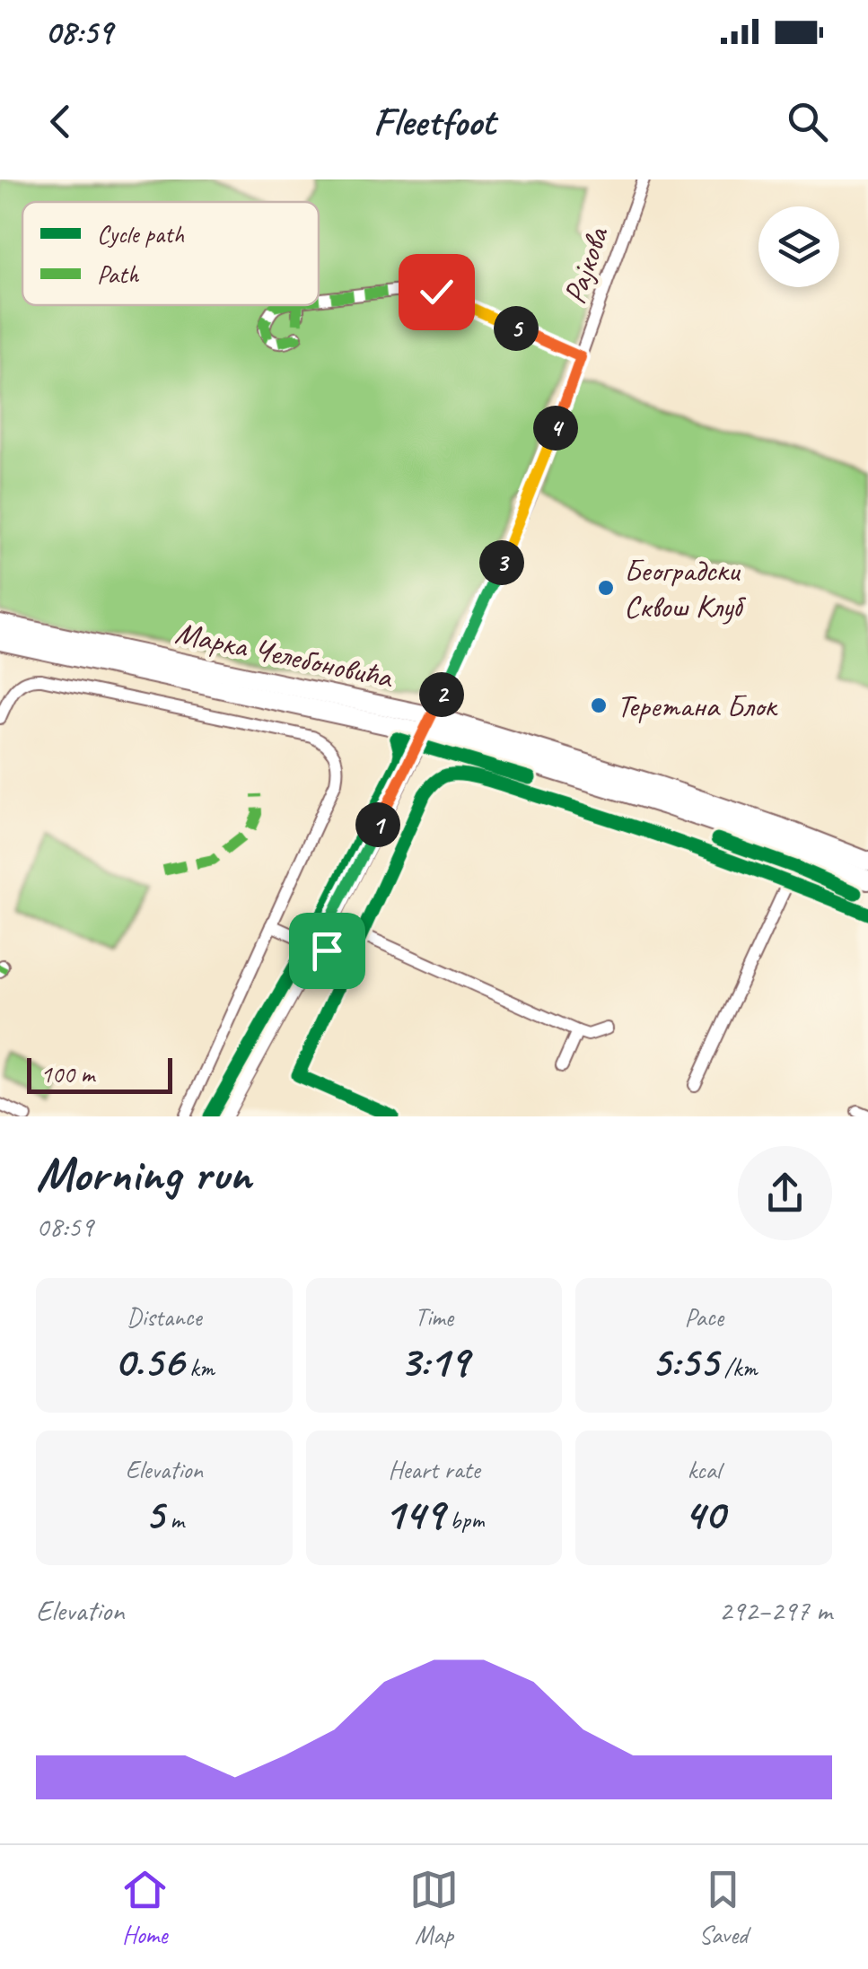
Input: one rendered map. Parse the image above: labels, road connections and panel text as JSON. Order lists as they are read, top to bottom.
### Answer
{
  "streets": {
    "main road": ["Марка Челебоновића"],
    "street": ["Рајкова"]
  },
  "crossings": [
    ["Рајкова", "Марка Челебоновића"]
  ],
  "places": ["Београдски Сквош Клуб", "Теретана Блок"],
  "legend": ["Cycle path", "Path"],
  "scale_bar": "100 m",
  "page": {
    "status": "08:59",
    "header": "Fleetfoot",
    "pins": [
      "5",
      "4",
      "3",
      "2",
      "1"
    ],
    "scale": "100 m",
    "heading": ["Morning run", "08:59"],
    "stats": [
      ["Distance", "0.56 km"],
      ["Time", "3:19"],
      ["Pace", "5:55 /km"],
      ["Elevation", "5 m"],
      ["Heart rate", "149 bpm"],
      ["kcal", "40"]
    ],
    "chart": ["Elevation", "292–297 m"],
    "tabs": ["Home", "Map", "Saved"]
  }
}
